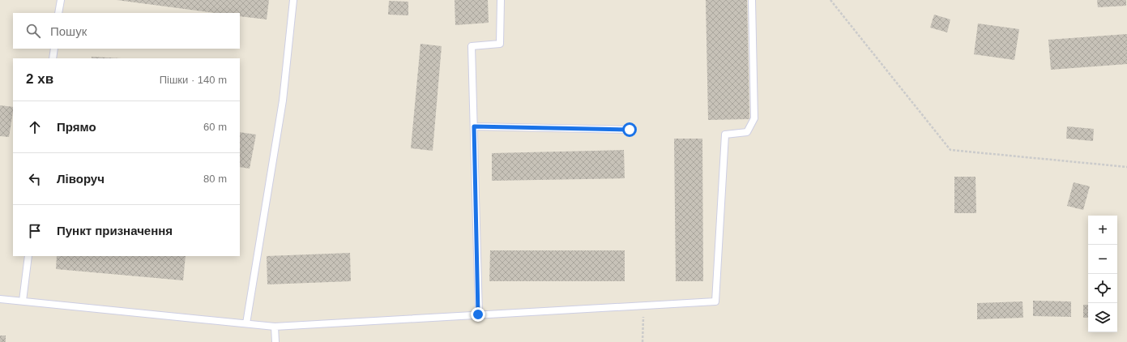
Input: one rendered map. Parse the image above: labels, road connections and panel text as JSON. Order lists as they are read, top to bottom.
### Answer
{
  "page": {
    "search": "Пошук",
    "heading": ["2 хв", "Пішки · 140 m"],
    "list": [
      ["Прямо", "60 m"],
      ["Ліворуч", "80 m"],
      "Пункт призначення"
    ],
    "map_buttons": ["+", "−"]
  }
}
